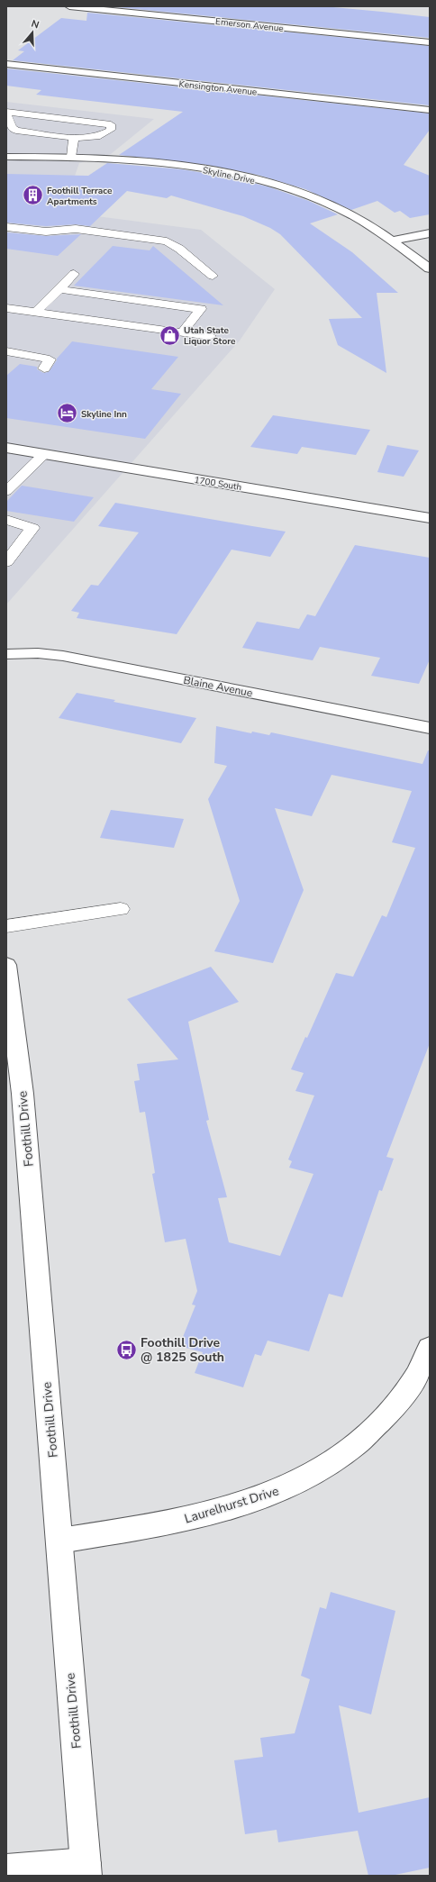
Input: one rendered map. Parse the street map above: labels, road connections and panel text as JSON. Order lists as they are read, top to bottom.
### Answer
{
  "streets": {
    "street": [
      "Emerson Avenue",
      "Kensington Avenue",
      "Skyline Drive",
      "1700 South",
      "Blaine Avenue",
      "Foothill Drive",
      "Laurelhurst Drive"
    ]
  },
  "crossings": [
    ["Foothill Drive", "Laurelhurst Drive"]
  ],
  "places": {
    "building": ["Foothill Terrace Apartments"],
    "shop": ["Utah State Liquor Store"],
    "hotel": ["Skyline Inn"],
    "bus stop": ["Foothill Drive @ 1825 South"]
  },
  "north": "top"
}
